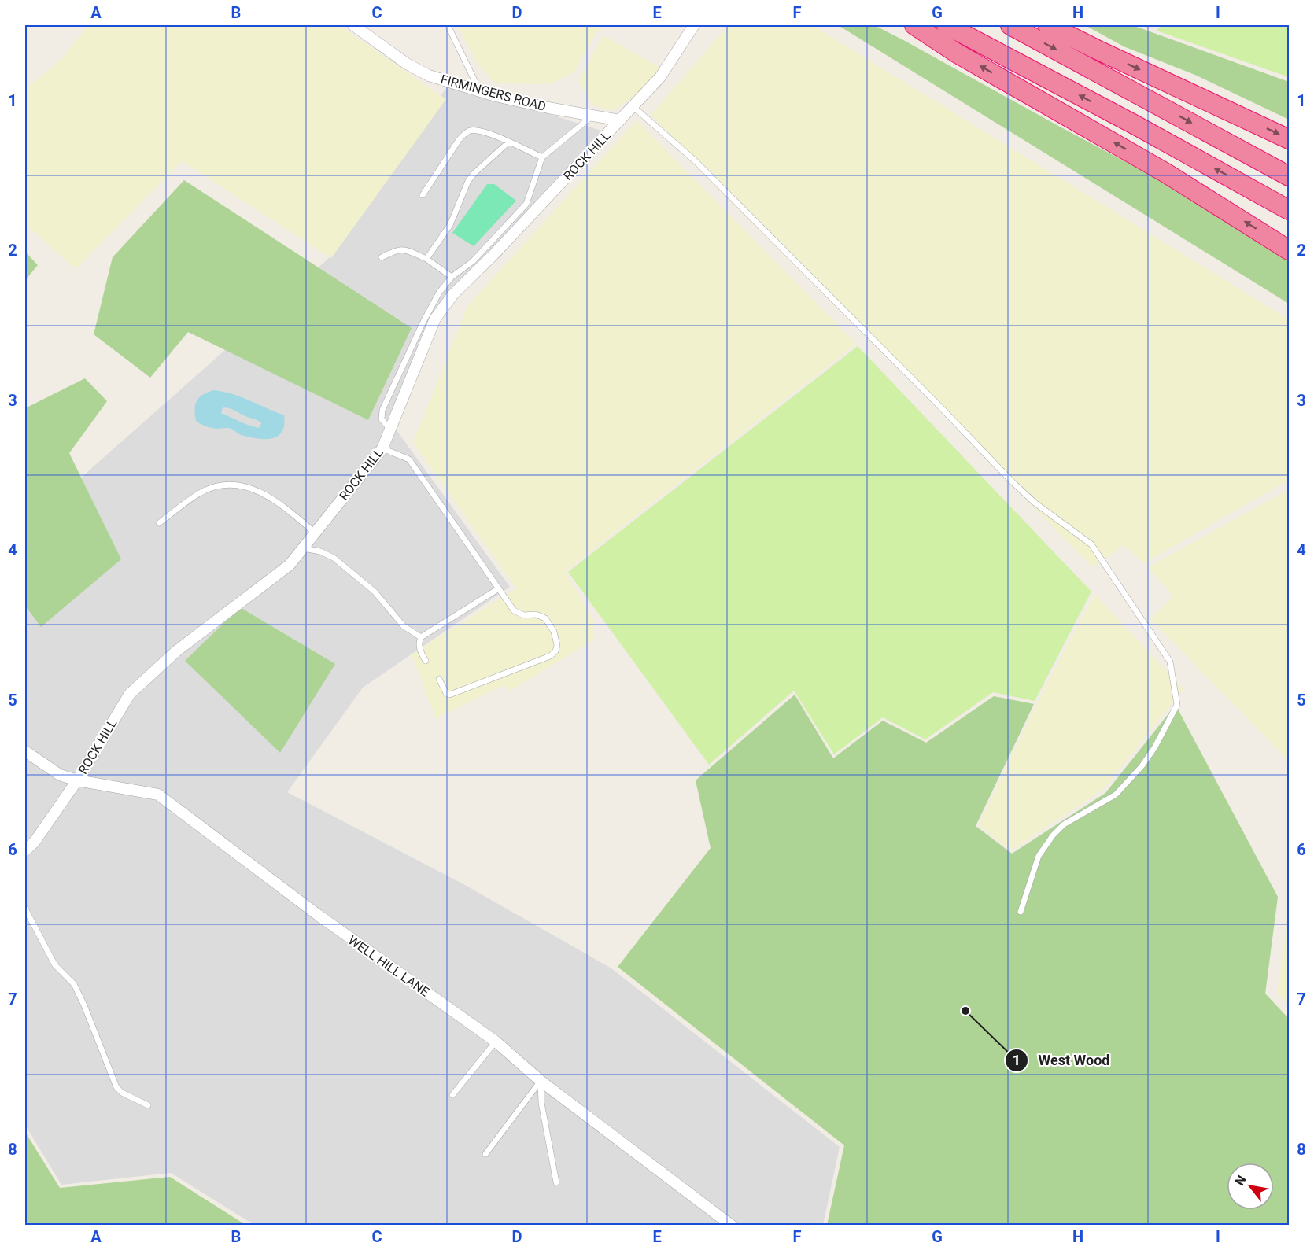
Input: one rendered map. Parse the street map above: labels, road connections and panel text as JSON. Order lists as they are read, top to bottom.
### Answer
{
  "streets": {
    "street": ["FIRMINGERS ROAD", "ROCK HILL", "WELL HILL LANE"]
  },
  "crossings": [
    ["FIRMINGERS ROAD", "ROCK HILL"],
    ["ROCK HILL", "WELL HILL LANE"]
  ],
  "places": ["West Wood"],
  "north": "top left",
  "grid": {
    "columns": [
      "A",
      "B",
      "C",
      "D",
      "E",
      "F",
      "G",
      "H",
      "I"
    ],
    "rows": [
      "1",
      "2",
      "3",
      "4",
      "5",
      "6",
      "7",
      "8"
    ]
  }
}
